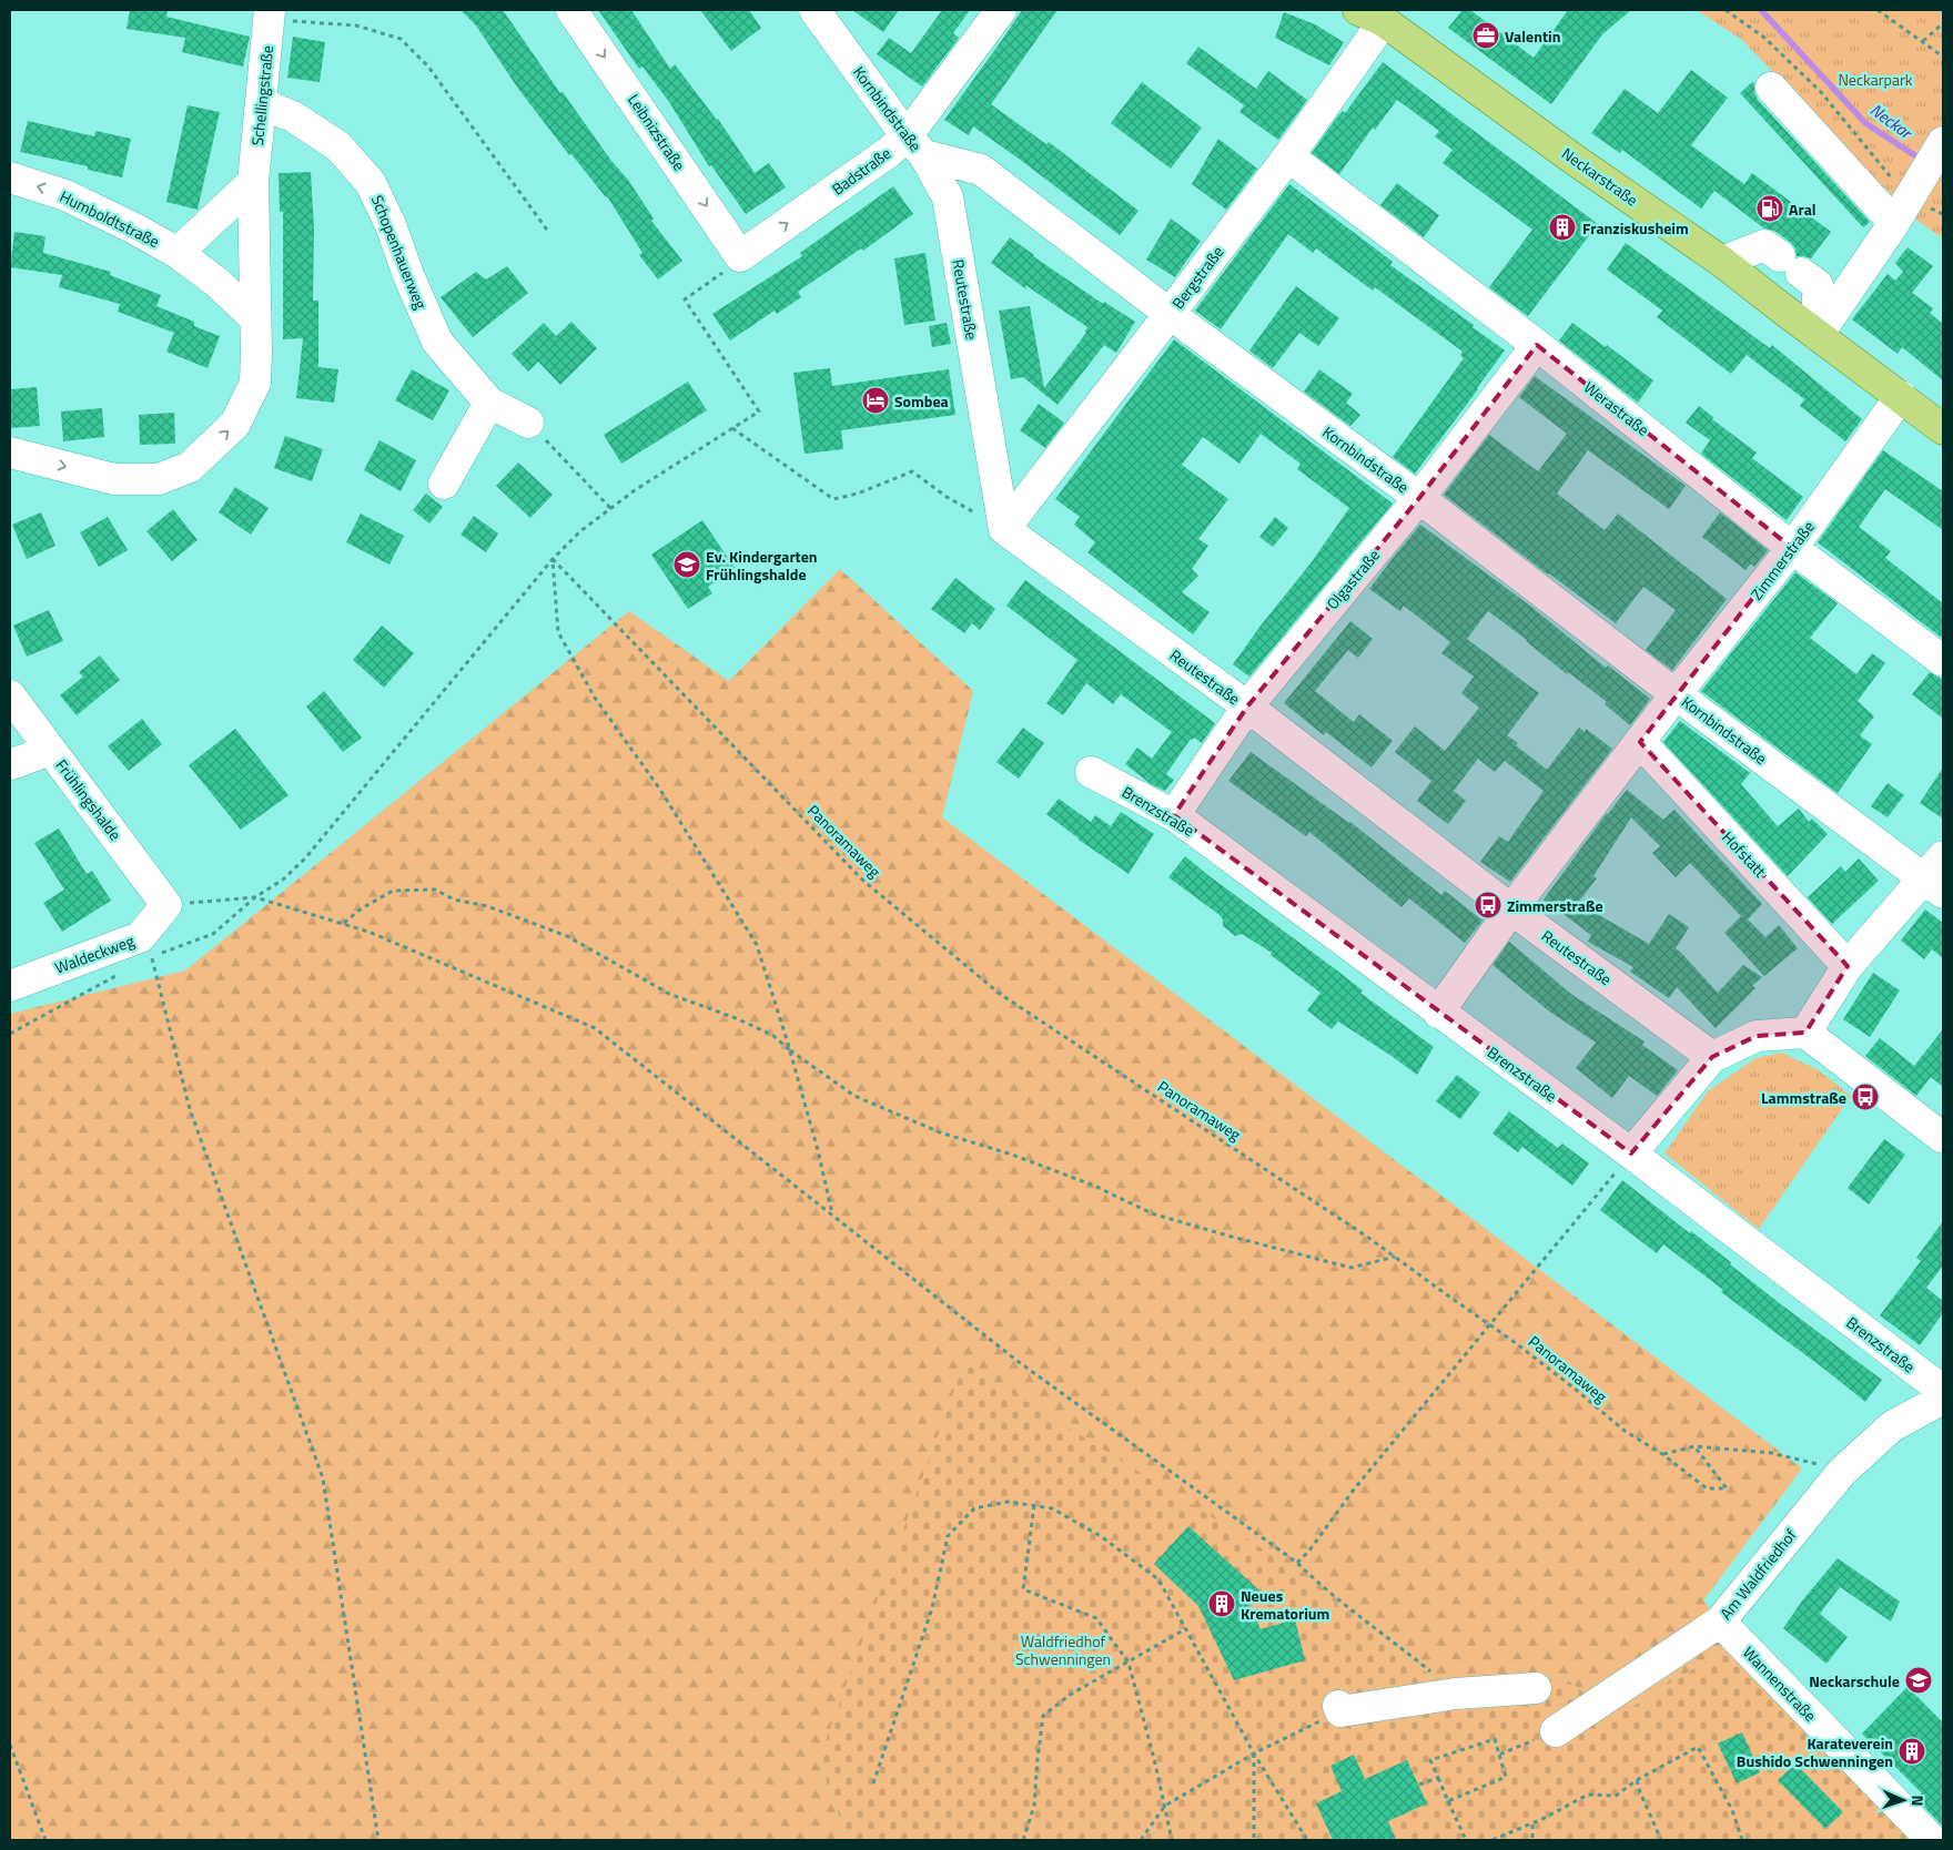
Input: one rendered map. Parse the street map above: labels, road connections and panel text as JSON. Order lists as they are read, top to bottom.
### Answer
{
  "streets": {
    "main road": ["Neckarstraße"],
    "street": [
      "Schellingstraße",
      "Kornbindstraße",
      "Leibnizstraße",
      "Badstraße",
      "Humboldtstraße",
      "Schopenhauerweg",
      "Bergstraße",
      "Reutestraße",
      "Werastraße",
      "Zimmerstraße",
      "Olgastraße",
      "Frühlingshalde",
      "Brenzstraße",
      "Hofstatt",
      "Waldeckweg",
      "Am Waldfriedhof",
      "Wannenstraße"
    ],
    "path": ["Panoramaweg"]
  },
  "crossings": [
    ["Schellingstraße", "Schopenhauerweg"],
    ["Kornbindstraße", "Badstraße"],
    ["Kornbindstraße", "Bergstraße"],
    ["Kornbindstraße", "Reutestraße"],
    ["Kornbindstraße", "Zimmerstraße"],
    ["Kornbindstraße", "Olgastraße"],
    ["Leibnizstraße", "Badstraße"],
    ["Badstraße", "Reutestraße"],
    ["Neckarstraße", "Bergstraße"],
    ["Neckarstraße", "Zimmerstraße"],
    ["Bergstraße", "Reutestraße"],
    ["Bergstraße", "Werastraße"],
    ["Reutestraße", "Zimmerstraße"],
    ["Reutestraße", "Olgastraße"],
    ["Werastraße", "Zimmerstraße"],
    ["Werastraße", "Olgastraße"],
    ["Zimmerstraße", "Brenzstraße"],
    ["Zimmerstraße", "Hofstatt"],
    ["Olgastraße", "Brenzstraße"],
    ["Frühlingshalde", "Waldeckweg"],
    ["Am Waldfriedhof", "Wannenstraße"]
  ],
  "one_way": ["Leibnizstraße", "Badstraße", "Humboldtstraße"],
  "water": ["Neckar"],
  "parks": ["Neckarpark", "Waldfriedhof Schwenningen"],
  "places": {
    "office": ["Valentin"],
    "fuel station": ["Aral"],
    "building": ["Franziskusheim", "Neues Krematorium", "Karateverein Bushido Schwenningen"],
    "hotel": ["Sombea"],
    "school or university": ["Ev. Kindergarten Frühlingshalde", "Neckarschule"],
    "bus stop": ["Zimmerstraße", "Lammstraße"]
  },
  "north": "right"
}
